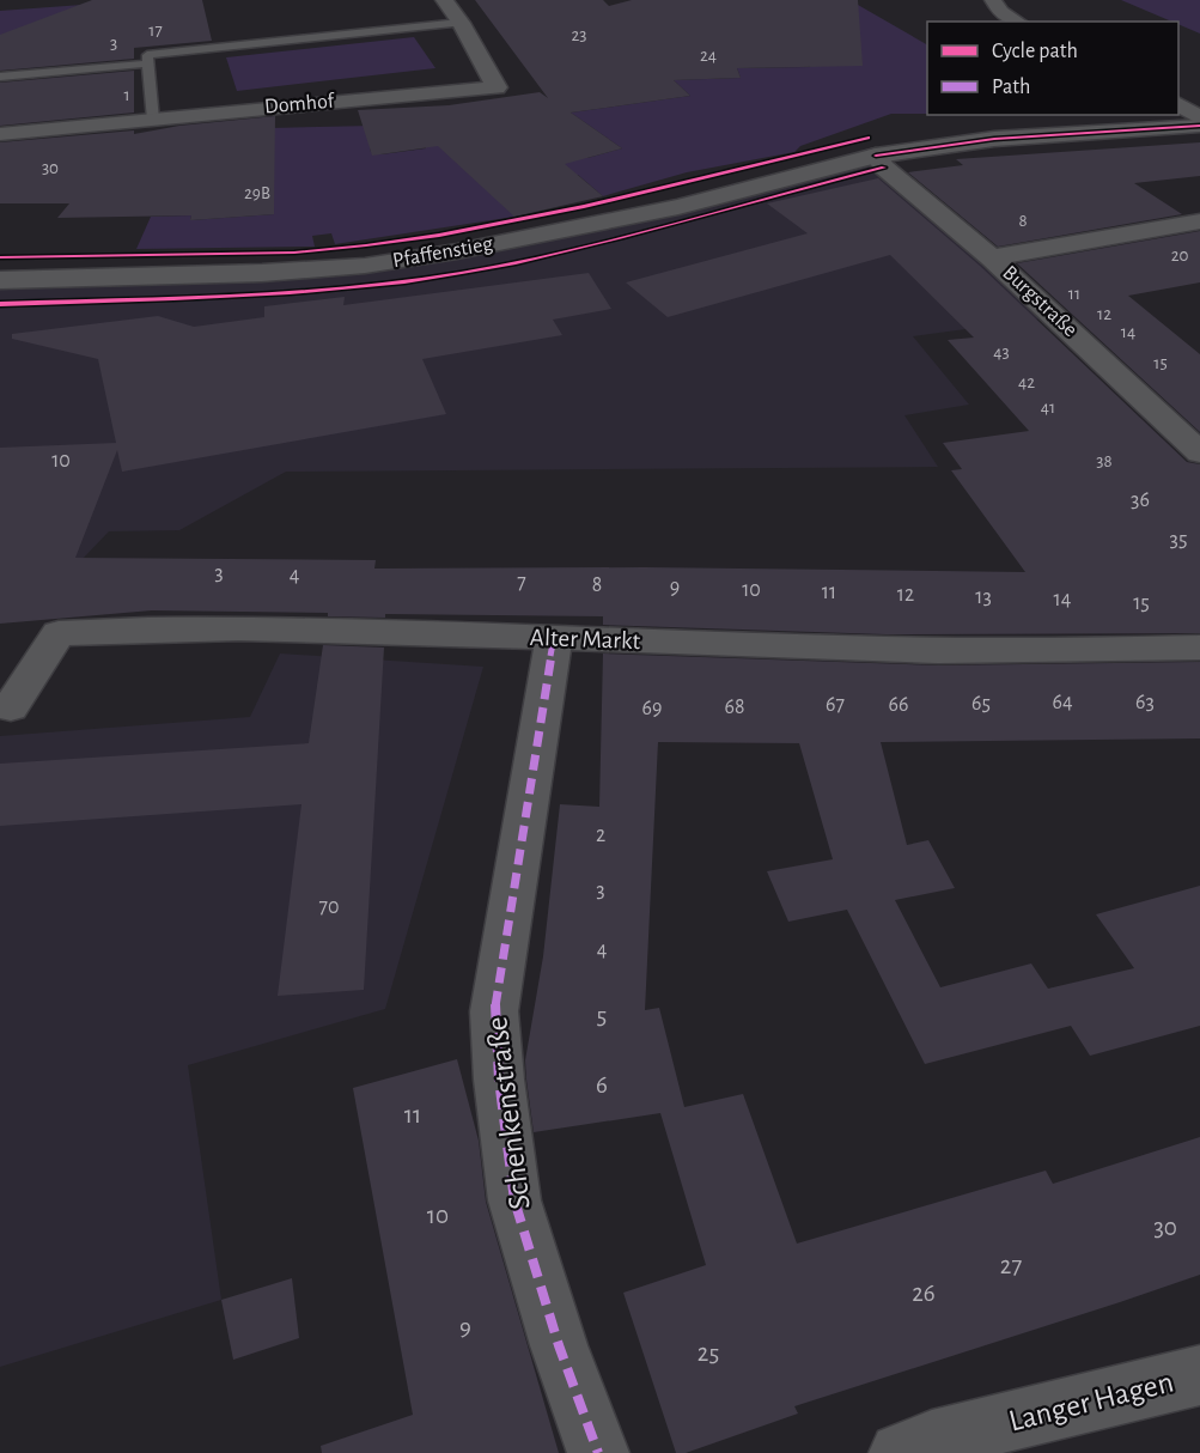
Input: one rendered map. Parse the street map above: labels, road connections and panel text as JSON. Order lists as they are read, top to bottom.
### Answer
{
  "streets": {
    "street": [
      "Domhof",
      "Pfaffenstieg",
      "Burgstraße",
      "Alter Markt",
      "Schenkenstraße",
      "Langer Hagen"
    ]
  },
  "crossings": [
    ["Pfaffenstieg", "Burgstraße"],
    ["Alter Markt", "Schenkenstraße"]
  ],
  "house_numbers": [
    "17",
    "23",
    "3",
    "24",
    "1",
    "30",
    "29B",
    "8",
    "20",
    "11",
    "12",
    "14",
    "43",
    "15",
    "42",
    "41",
    "10",
    "38",
    "36",
    "35",
    "3",
    "4",
    "7",
    "8",
    "9",
    "10",
    "11",
    "12",
    "13",
    "14",
    "15",
    "64",
    "63",
    "65",
    "67",
    "66",
    "68",
    "69",
    "2",
    "3",
    "70",
    "4",
    "5",
    "6",
    "11",
    "10",
    "30",
    "27",
    "26",
    "9",
    "25"
  ],
  "legend": ["Cycle path", "Path"]
}
